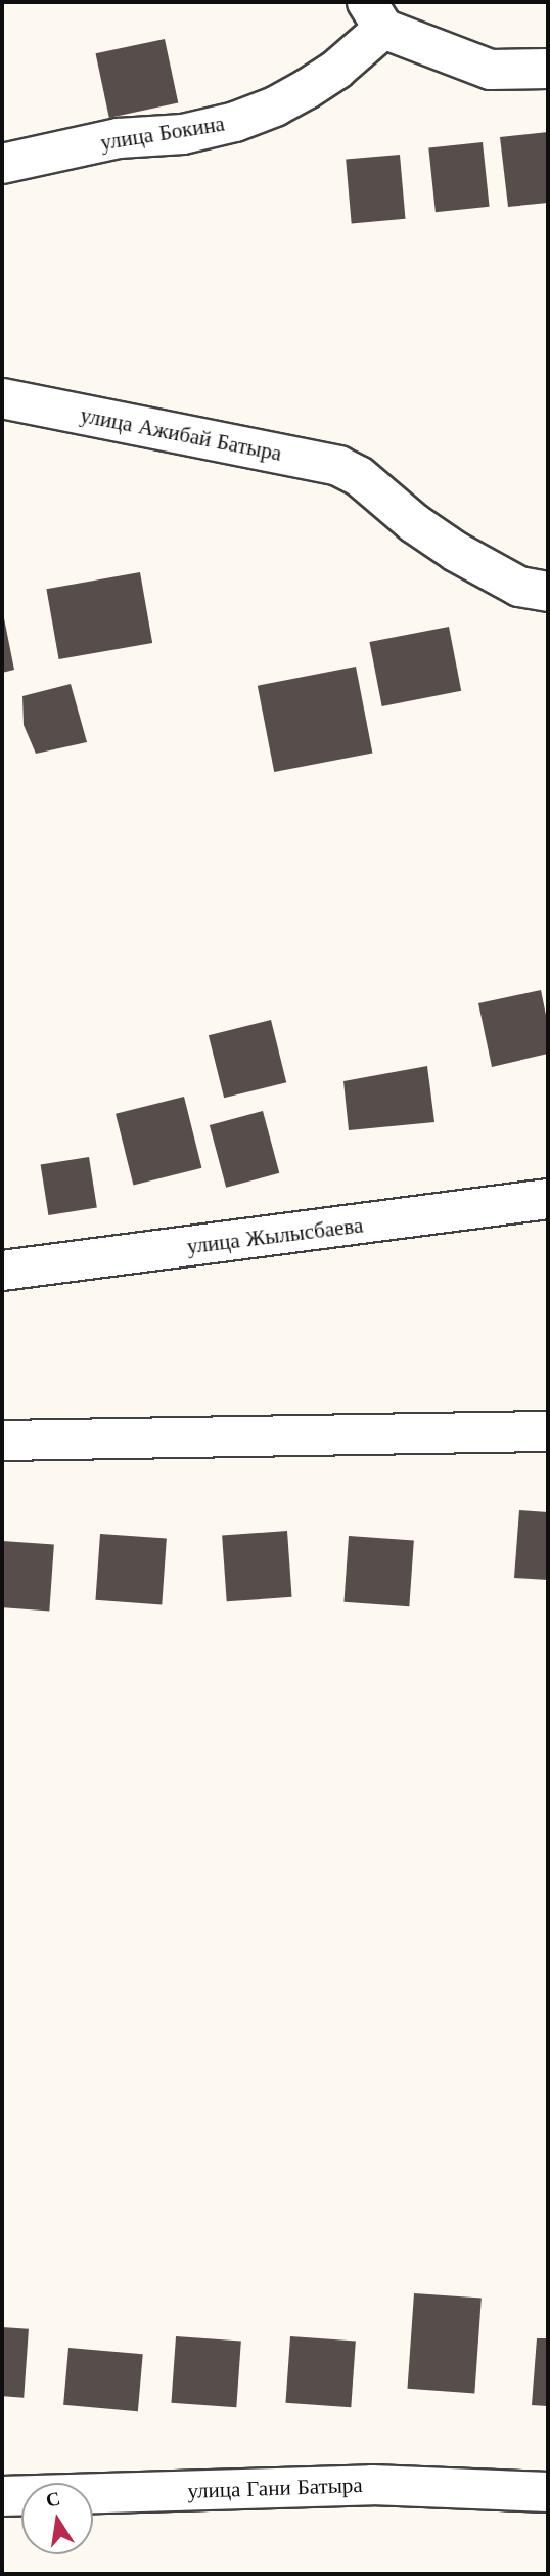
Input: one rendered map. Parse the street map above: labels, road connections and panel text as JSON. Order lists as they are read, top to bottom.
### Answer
{
  "streets": {
    "street": [
      "улица Бокина",
      "улица Ажибай Батыра",
      "улица Жылысбаева",
      "улица Гани Батыра"
    ]
  },
  "north": "top"
}
